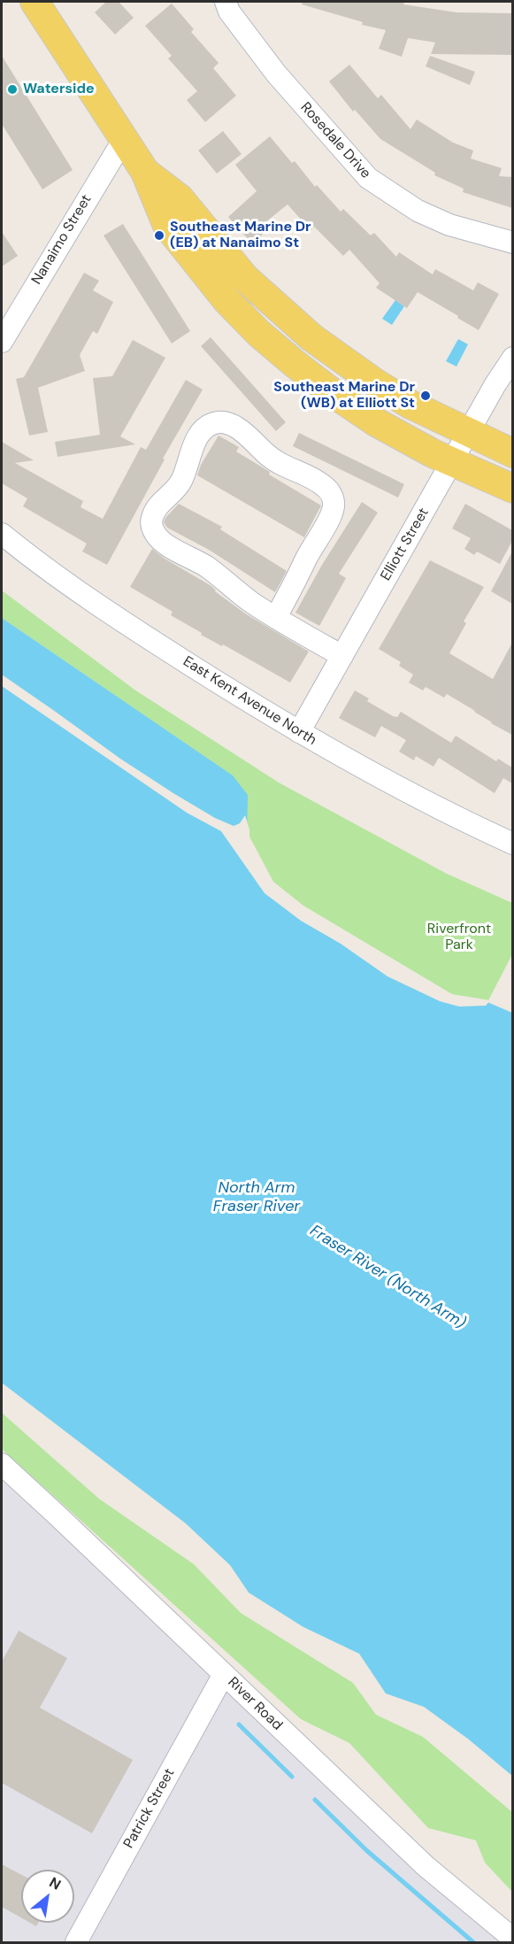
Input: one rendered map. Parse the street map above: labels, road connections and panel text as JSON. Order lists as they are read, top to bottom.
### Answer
{
  "streets": {
    "street": [
      "Rosedale Drive",
      "Nanaimo Street",
      "Elliott Street",
      "East Kent Avenue North",
      "River Road",
      "Patrick Street"
    ]
  },
  "crossings": [
    ["Elliott Street", "East Kent Avenue North"],
    ["River Road", "Patrick Street"]
  ],
  "water": ["North Arm Fraser River", "Fraser River (North Arm)"],
  "parks": ["Riverfront Park"],
  "places": ["Waterside", "Southeast Marine Dr (EB) at Nanaimo St", "Southeast Marine Dr (WB) at Elliott St"],
  "north": "top right"
}
